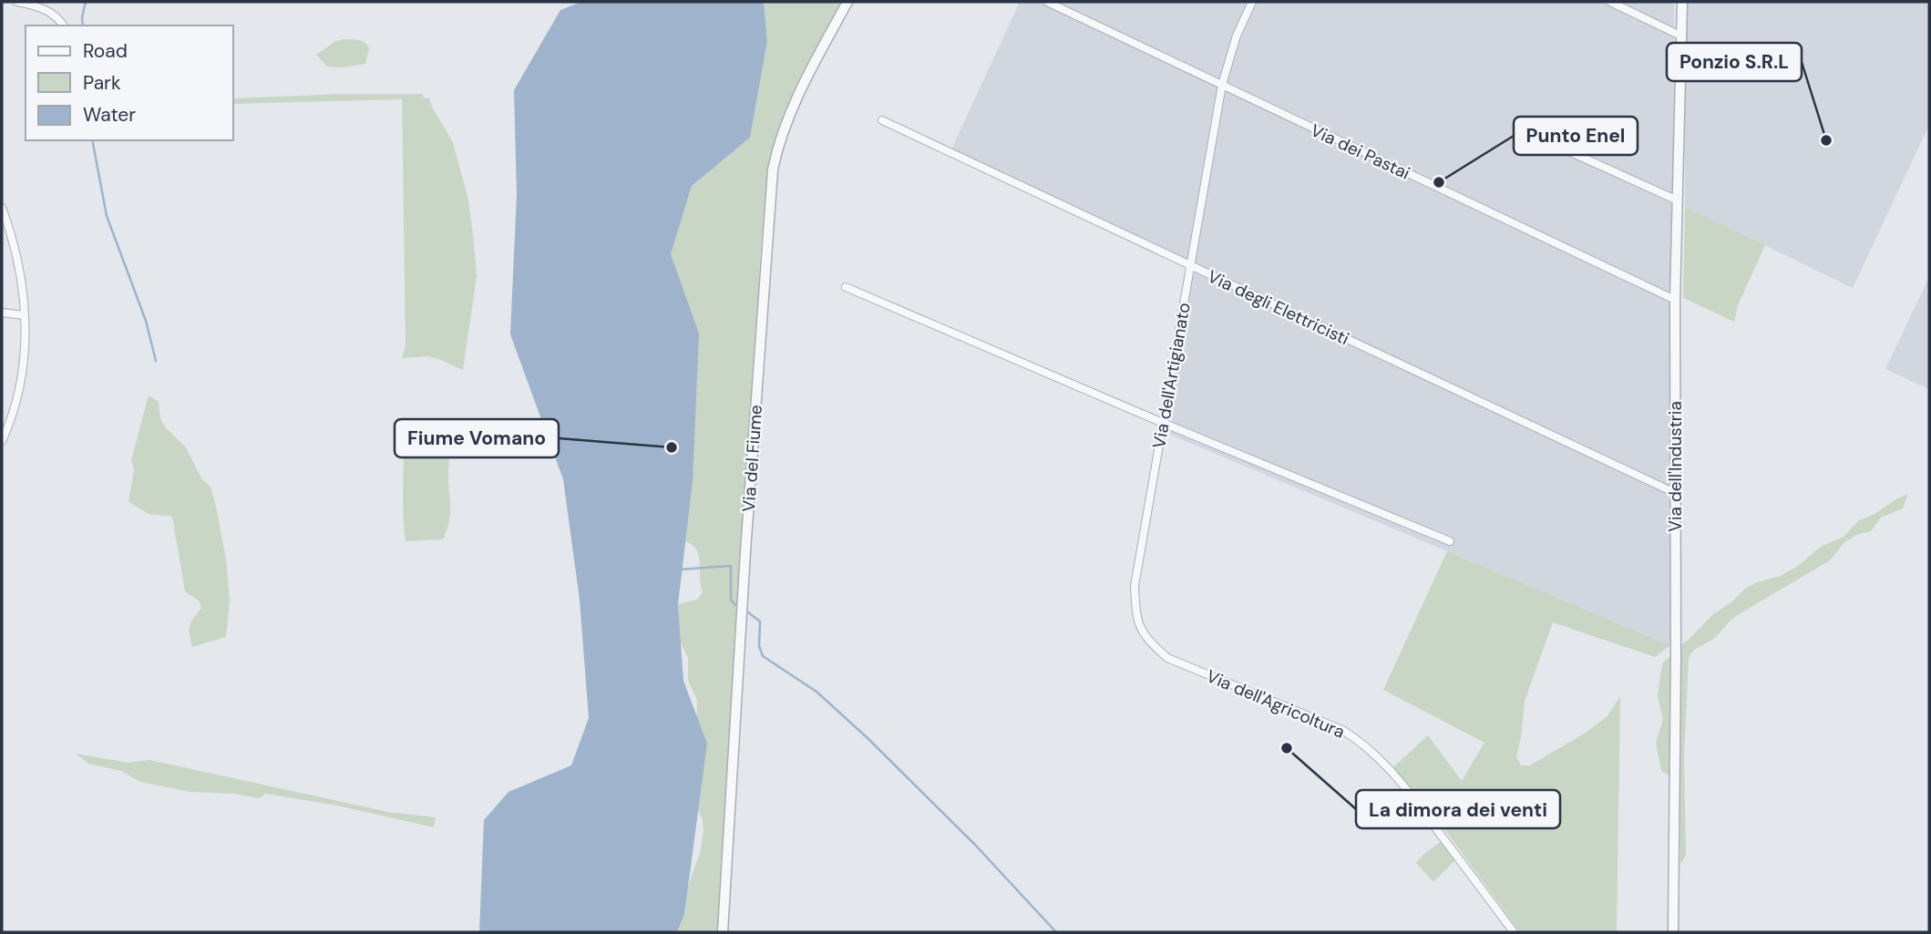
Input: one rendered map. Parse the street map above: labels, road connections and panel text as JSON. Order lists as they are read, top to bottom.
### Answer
{
  "streets": {
    "street": [
      "Via dei Pastai",
      "Via degli Elettricisti",
      "Via dell'Artigianato",
      "Via del Fiume",
      "Via dell'Industria",
      "Via dell'Agricoltura"
    ]
  },
  "crossings": [
    ["Via dei Pastai", "Via dell'Artigianato"],
    ["Via dei Pastai", "Via dell'Industria"],
    ["Via degli Elettricisti", "Via dell'Artigianato"],
    ["Via degli Elettricisti", "Via dell'Industria"],
    ["Via dell'Artigianato", "Via dell'Agricoltura"]
  ],
  "places": [
    "Ponzio S.R.L",
    "Punto Enel",
    "Fiume Vomano",
    "La dimora dei venti"
  ],
  "legend": ["Road", "Park", "Water"]
}
